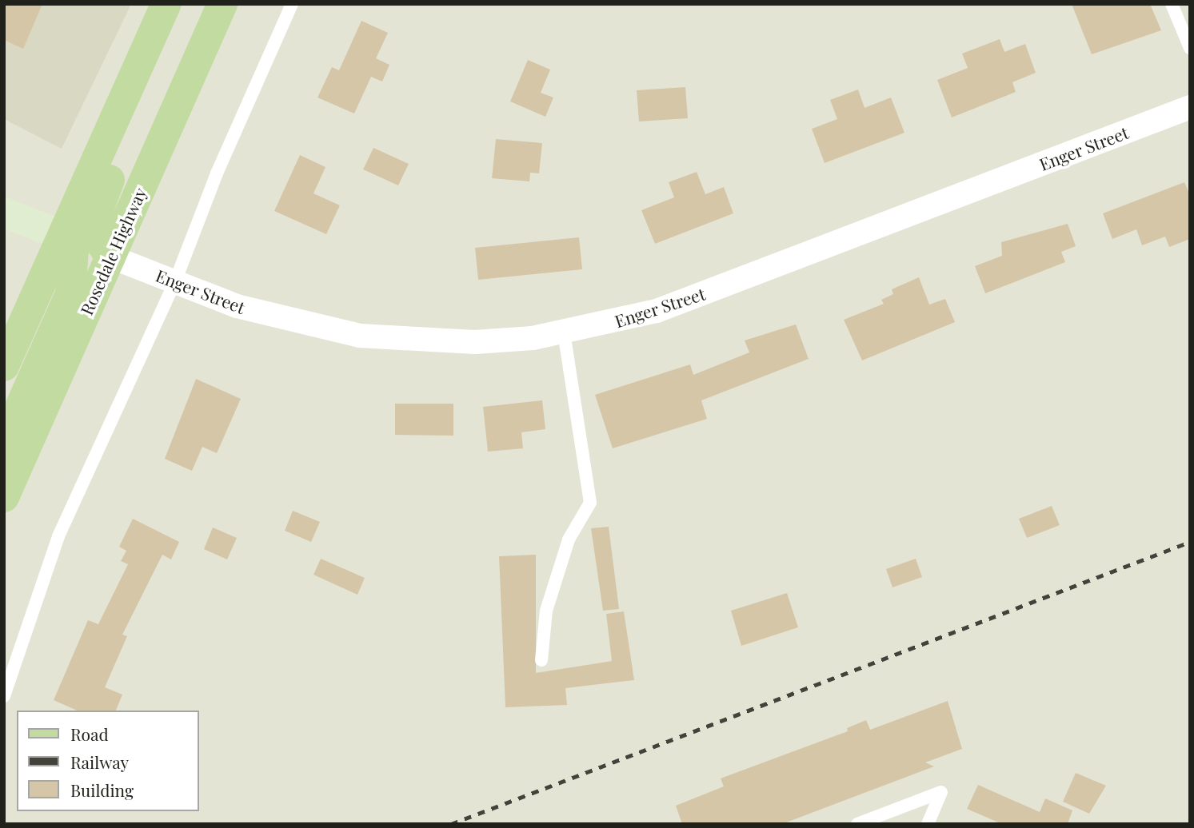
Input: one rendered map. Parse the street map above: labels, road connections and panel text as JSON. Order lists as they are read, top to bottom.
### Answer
{
  "streets": {
    "main road": ["Rosedale Highway"],
    "street": ["Enger Street"]
  },
  "crossings": [
    ["Enger Street", "Rosedale Highway"]
  ],
  "legend": ["Road", "Railway", "Building"]
}
